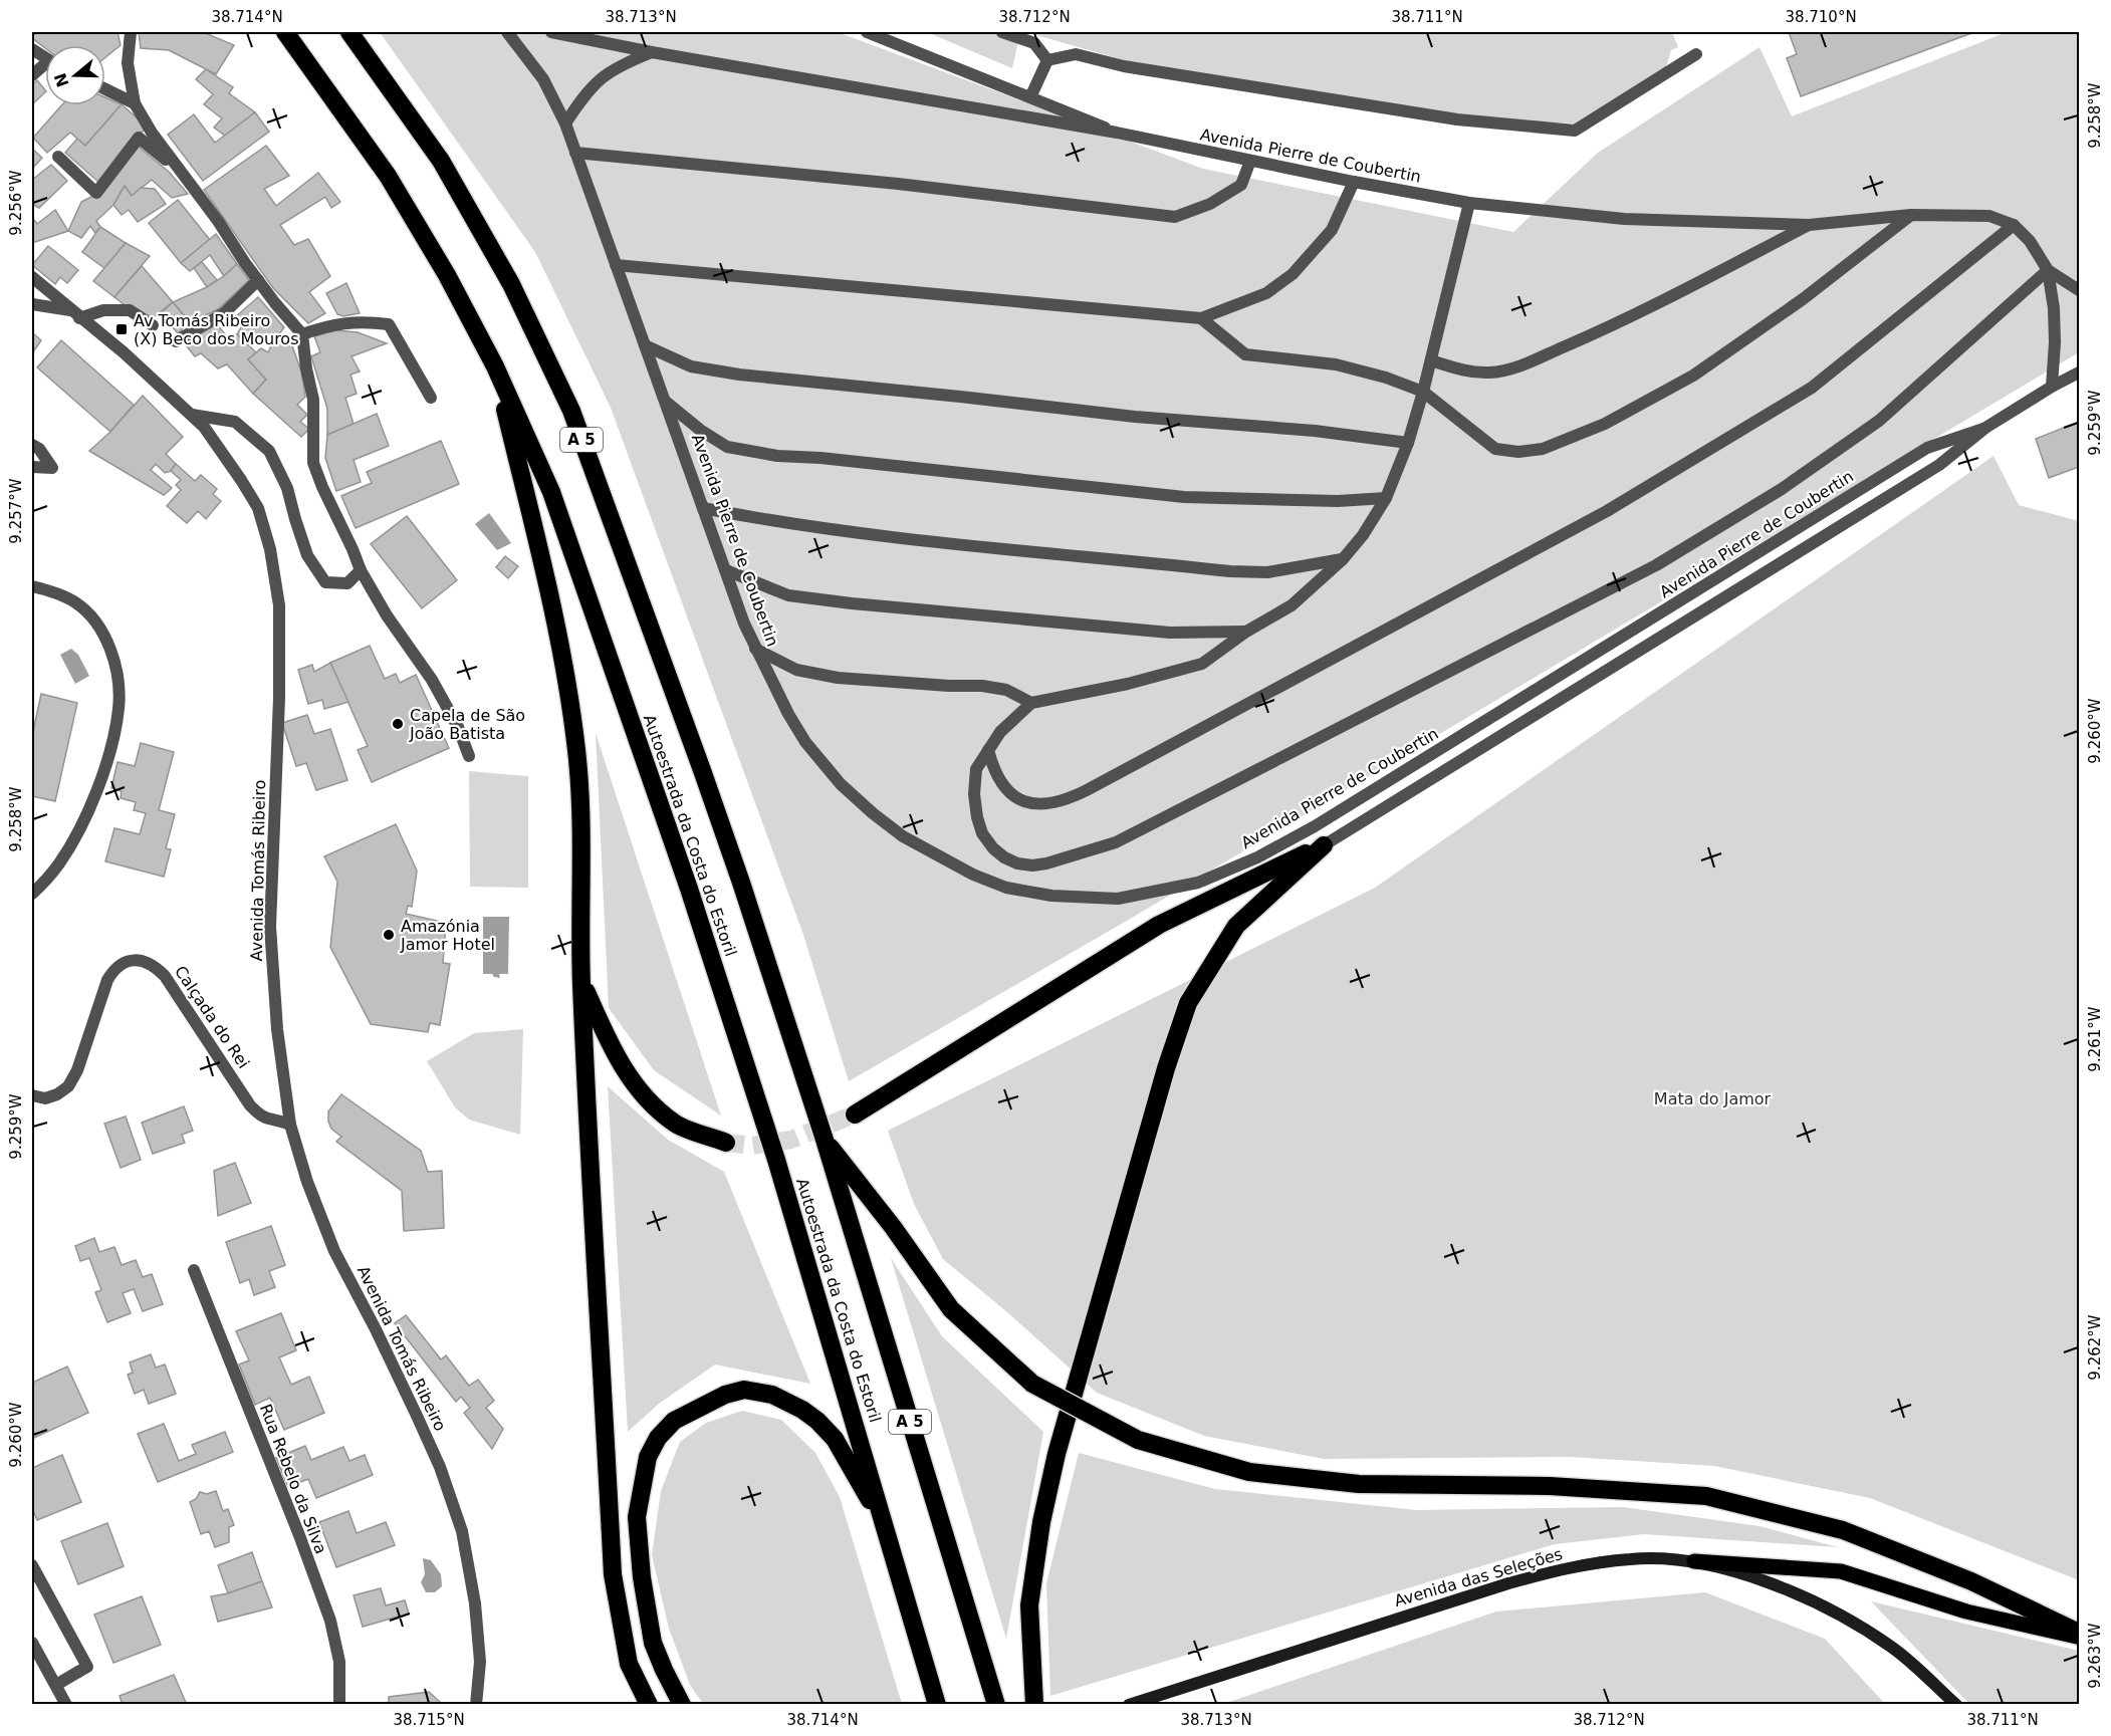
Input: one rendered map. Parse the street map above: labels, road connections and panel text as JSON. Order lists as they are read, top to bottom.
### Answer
{
  "streets": {
    "highway": ["A 5", "Autoestrada da Costa do Estoril"],
    "main road": ["Avenida das Seleções"],
    "street": [
      "Avenida Pierre de Coubertin",
      "Avenida Tomás Ribeiro",
      "Calçada do Rei",
      "Rua Rebelo da Silva"
    ]
  },
  "crossings": [
    ["Avenida Tomás Ribeiro", "Calçada do Rei"]
  ],
  "parks": ["Mata do Jamor"],
  "places": {
    "transit": ["Av Tomás Ribeiro (X) Beco dos Mouros"],
    "other": ["Capela de São João Batista", "Amazónia Jamor Hotel"]
  },
  "north": "left",
  "coordinates": [
    "38.714°N",
    "38.713°N",
    "38.712°N",
    "38.711°N",
    "38.710°N",
    "9.258°W",
    "9.256°W",
    "9.259°W",
    "9.257°W",
    "9.260°W",
    "9.261°W",
    "9.262°W",
    "9.263°W",
    "38.715°N"
  ]
}
